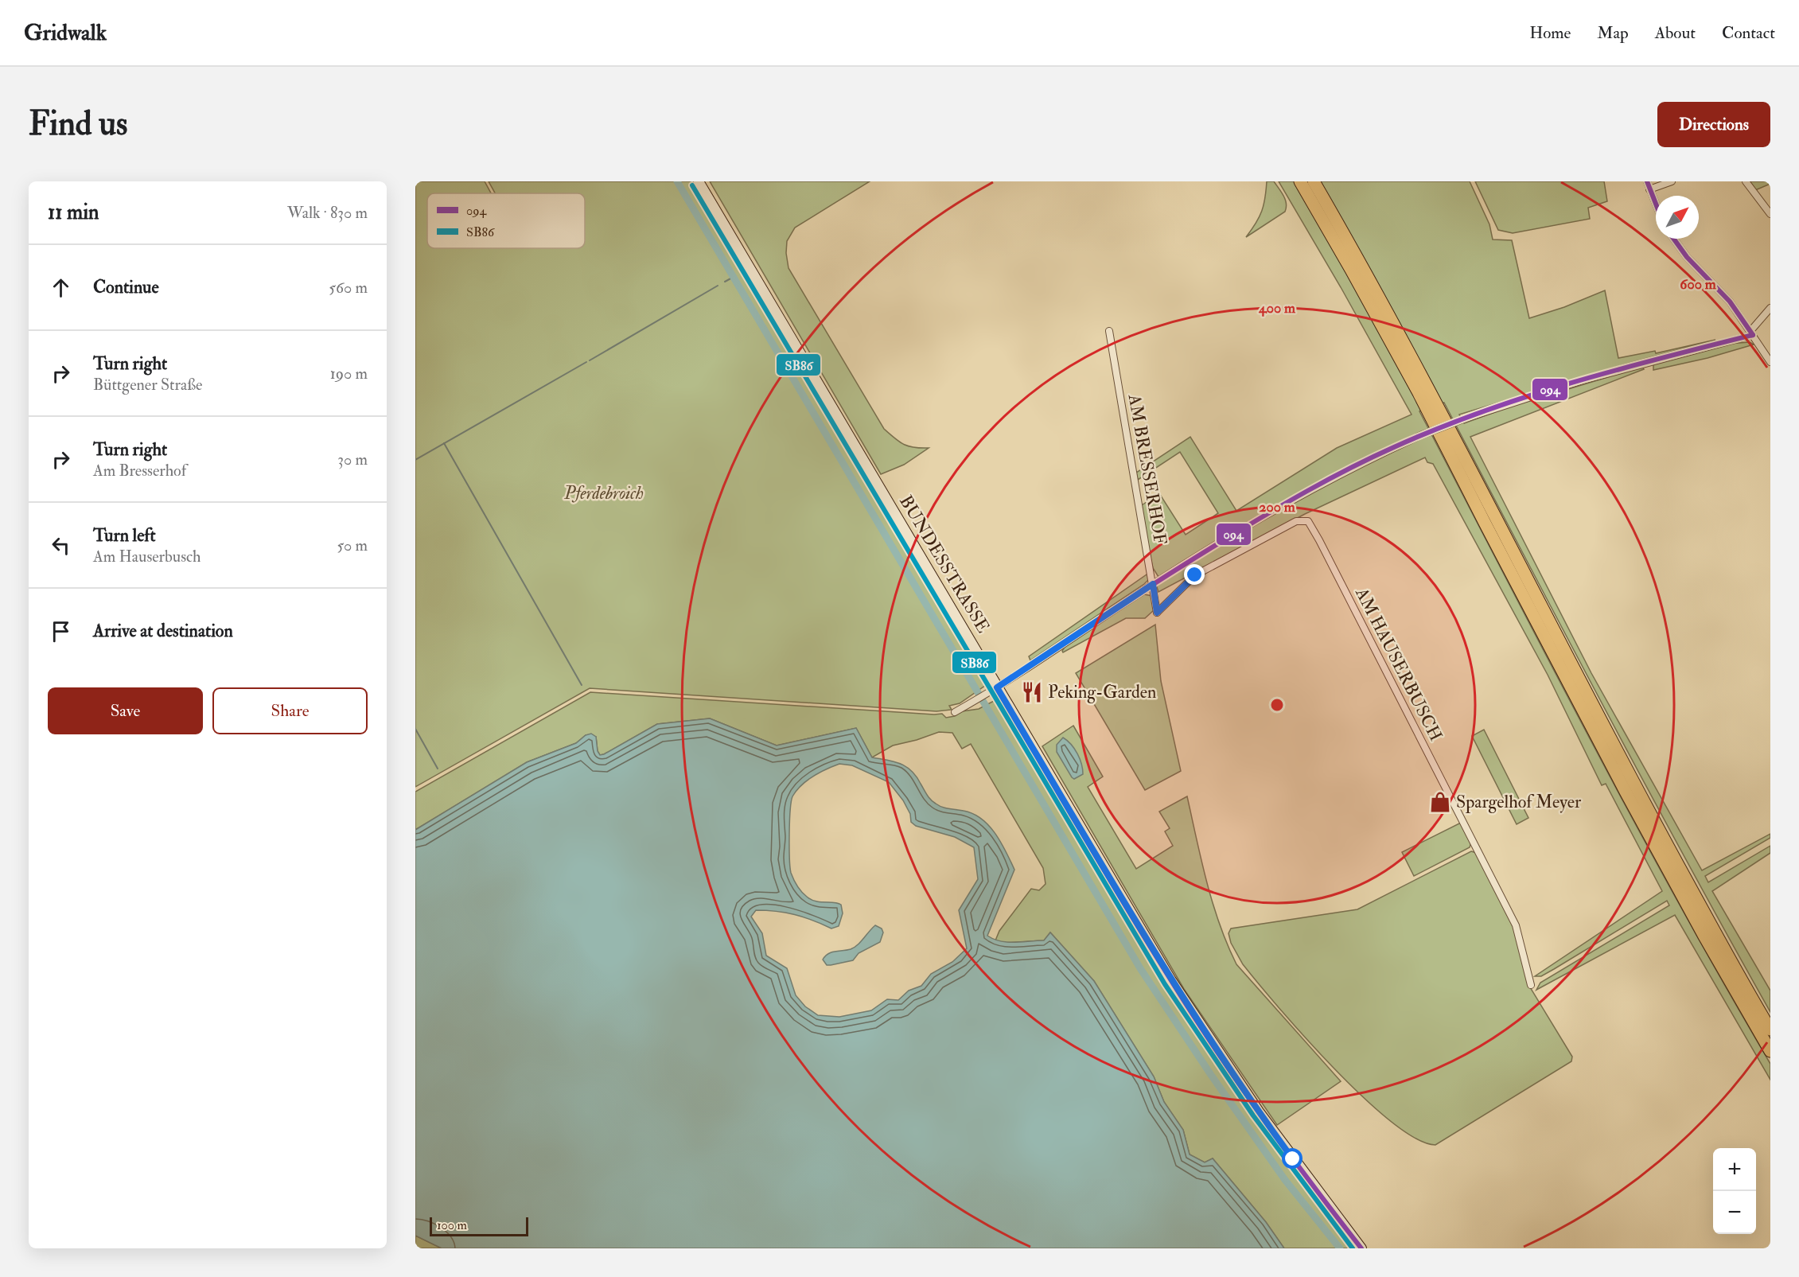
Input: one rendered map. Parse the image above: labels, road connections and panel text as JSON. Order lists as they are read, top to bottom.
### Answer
{
  "streets": {
    "main road": ["BUNDESSTRASSE"],
    "street": ["AM BRESSERHOF", "AM HAUSERBUSCH"]
  },
  "crossings": [
    ["AM BRESSERHOF", "AM HAUSERBUSCH"]
  ],
  "parks": ["Pferdebroich"],
  "places": {
    "restaurant": ["Peking-Garden"],
    "shop": ["Spargelhof Meyer"]
  },
  "lines": ["transit line 094", "transit line SB86"],
  "legend": ["094", "SB86"],
  "scale_bar": "100 m",
  "north": "top right",
  "page": {
    "header": "Gridwalk",
    "nav": [
      "Home",
      "Map",
      "About",
      "Contact"
    ],
    "buttons": [
      "Directions",
      ["Save", "Share"]
    ],
    "title": "Find us",
    "heading": ["11 min", "Walk · 830 m"],
    "list": [
      ["Continue", "560 m"],
      ["Turn right", "Büttgener Straße", "190 m"],
      ["Turn right", "Am Bresserhof", "30 m"],
      ["Turn left", "Am Hauserbusch", "50 m"],
      "Arrive at destination"
    ],
    "map_buttons": ["+", "−"],
    "scale": "100 m"
  },
  "rings": ["600 m", "400 m", "200 m"]
}
